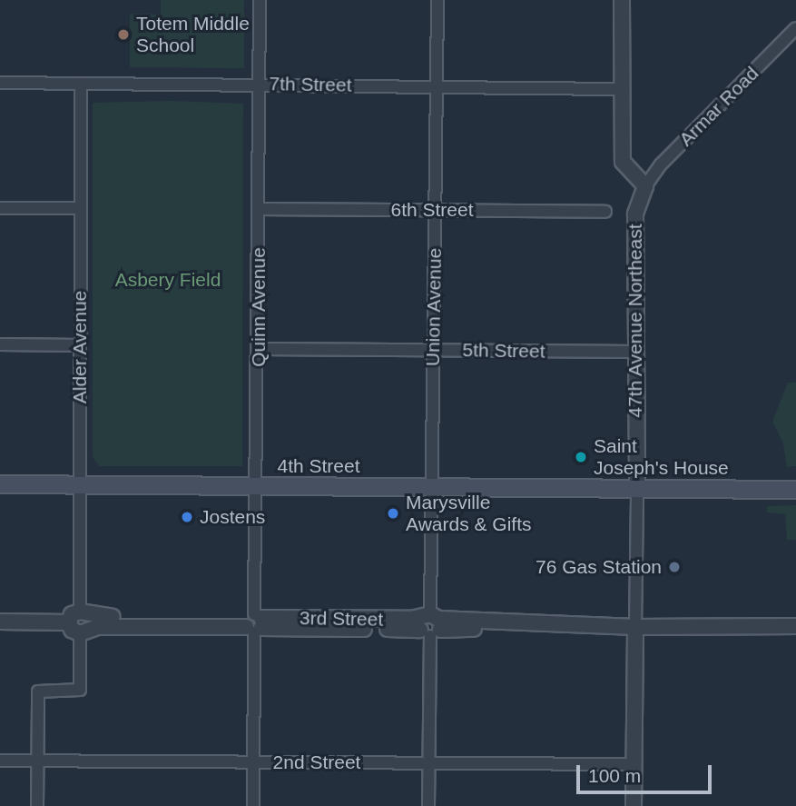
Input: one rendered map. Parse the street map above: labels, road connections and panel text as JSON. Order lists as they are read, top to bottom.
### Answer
{
  "streets": {
    "main road": ["4th Street"],
    "street": [
      "7th Street",
      "Armar Road",
      "6th Street",
      "Quinn Avenue",
      "Union Avenue",
      "47th Avenue Northeast",
      "Alder Avenue",
      "5th Street",
      "3rd Street",
      "2nd Street"
    ]
  },
  "crossings": [
    ["7th Street", "Quinn Avenue"],
    ["7th Street", "Union Avenue"],
    ["7th Street", "Alder Avenue"],
    ["Armar Road", "47th Avenue Northeast"],
    ["6th Street", "Quinn Avenue"],
    ["6th Street", "Union Avenue"],
    ["Quinn Avenue", "5th Street"],
    ["Quinn Avenue", "4th Street"],
    ["Quinn Avenue", "3rd Street"],
    ["Quinn Avenue", "2nd Street"],
    ["Union Avenue", "5th Street"],
    ["Union Avenue", "4th Street"],
    ["Union Avenue", "3rd Street"],
    ["Union Avenue", "2nd Street"],
    ["47th Avenue Northeast", "5th Street"],
    ["47th Avenue Northeast", "4th Street"],
    ["47th Avenue Northeast", "3rd Street"],
    ["47th Avenue Northeast", "2nd Street"],
    ["Alder Avenue", "4th Street"],
    ["Alder Avenue", "3rd Street"],
    ["Alder Avenue", "2nd Street"]
  ],
  "parks": ["Asbery Field"],
  "places": [
    "Totem Middle School",
    "Saint Joseph's House",
    "Marysville Awards & Gifts",
    "Jostens",
    "76 Gas Station"
  ],
  "scale_bar": "100 m"
}
